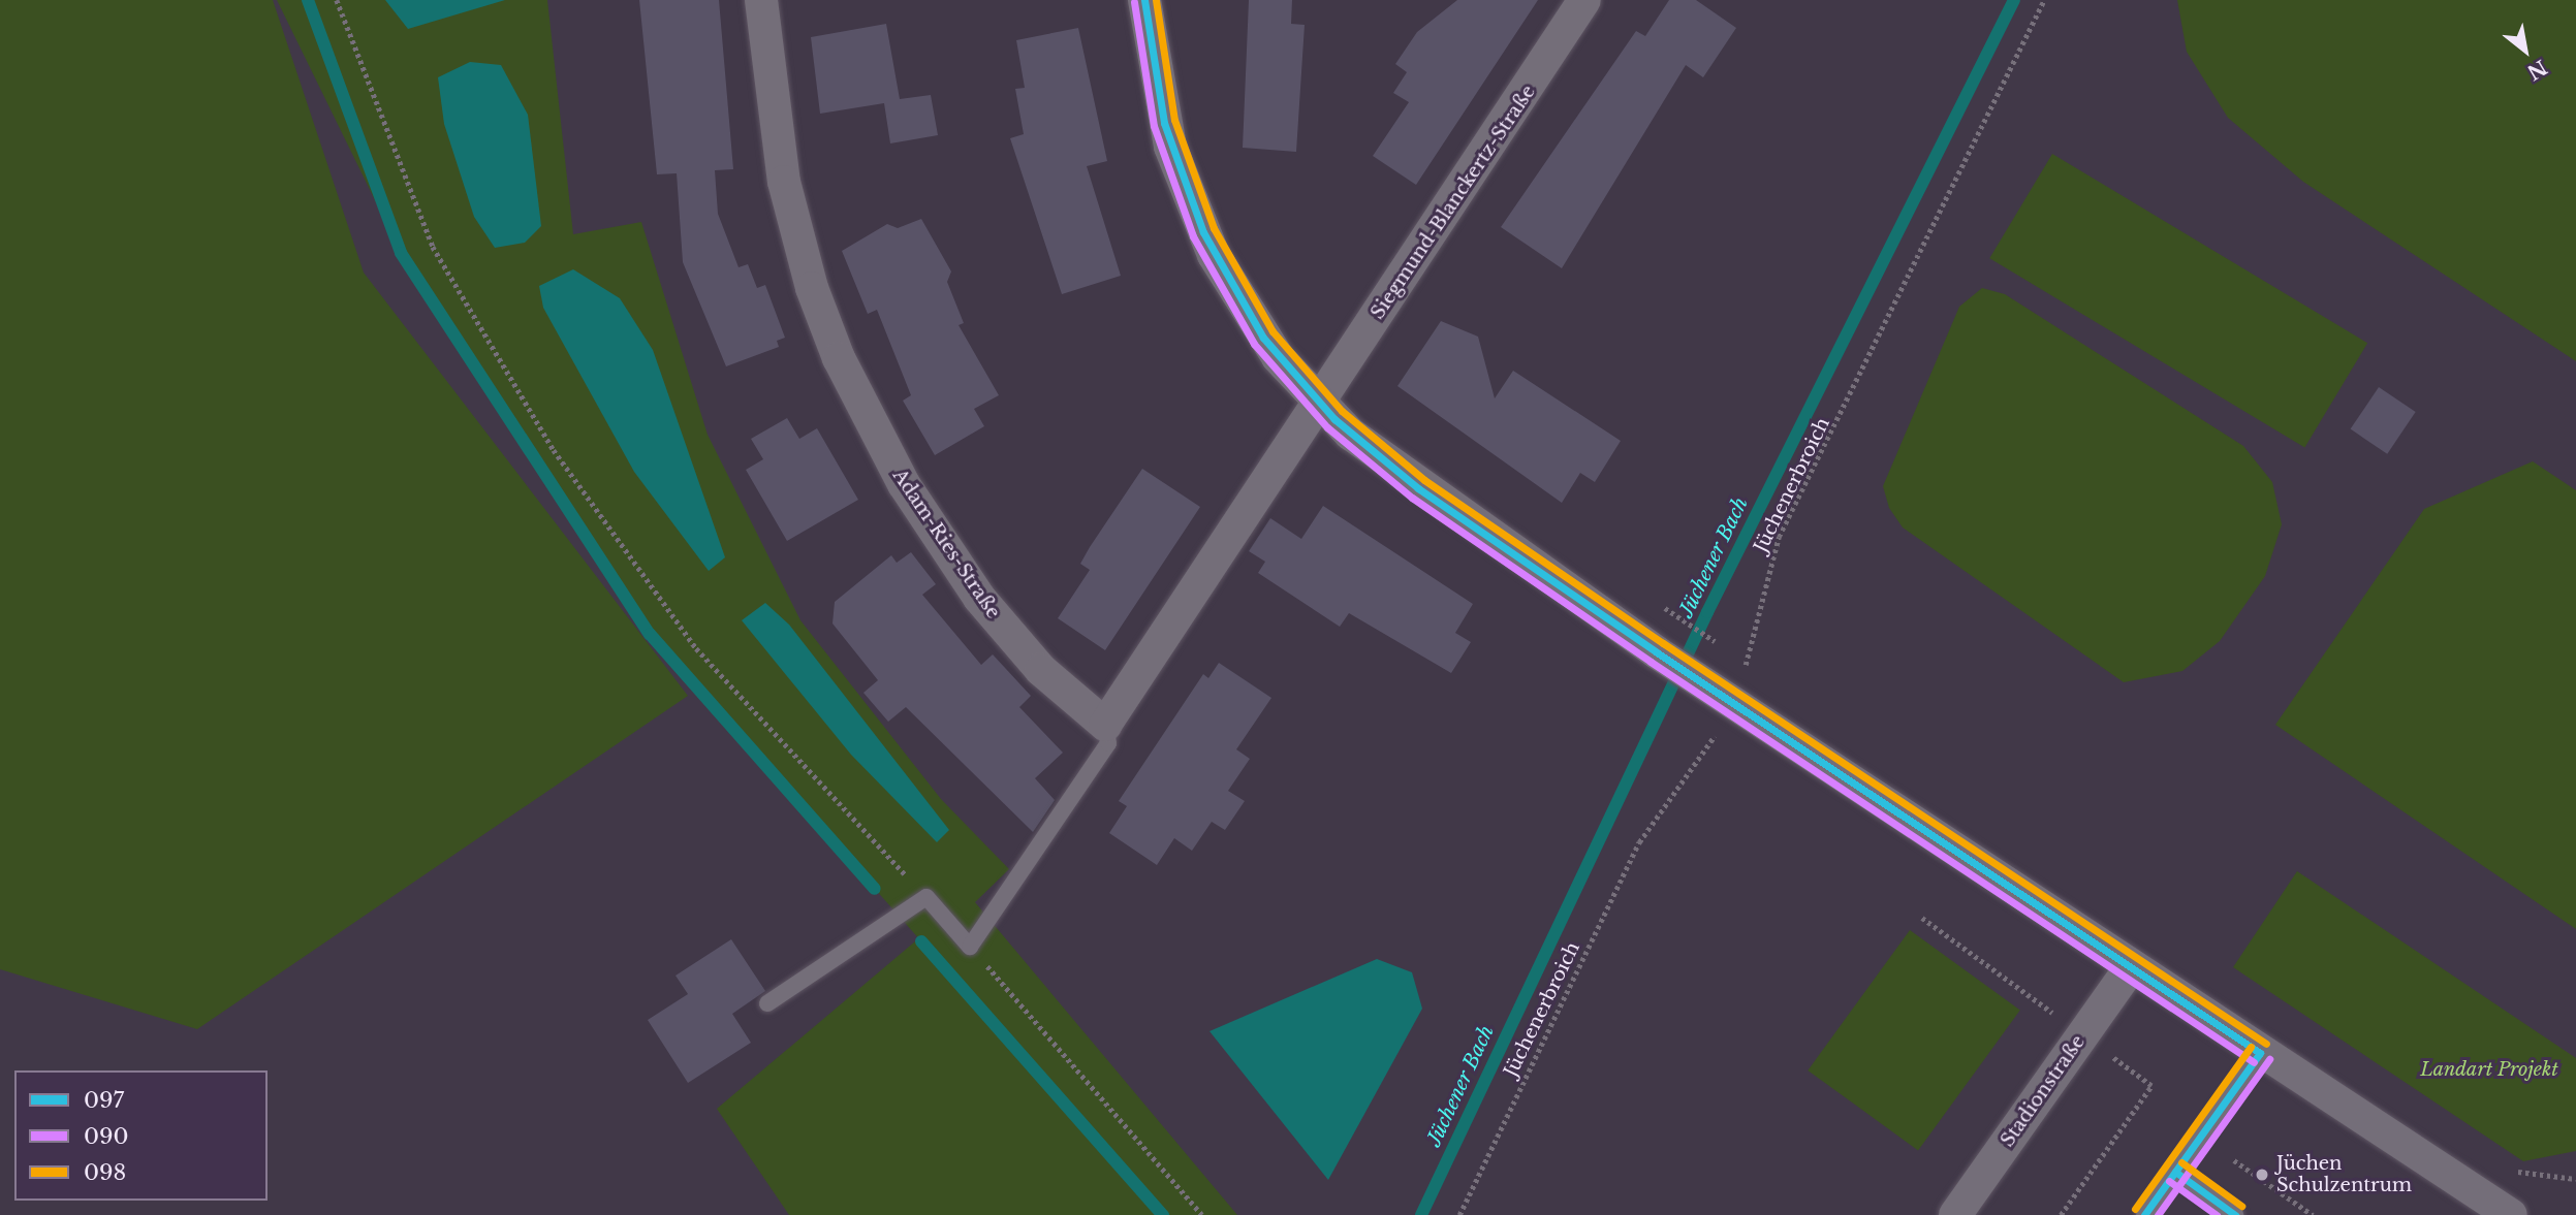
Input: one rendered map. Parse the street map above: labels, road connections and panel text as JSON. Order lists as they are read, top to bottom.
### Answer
{
  "streets": {
    "street": ["Siegmund-Blanckertz-Straße", "Adam-Ries-Straße", "Stadionstraße"],
    "path": ["Jüchenerbroich"]
  },
  "water": ["Jüchener Bach"],
  "parks": ["Landart Projekt"],
  "places": ["Jüchen Schulzentrum"],
  "lines": ["transit line 097", "transit line 098", "transit line 090"],
  "legend": ["097", "090", "098"],
  "north": "bottom right"
}
